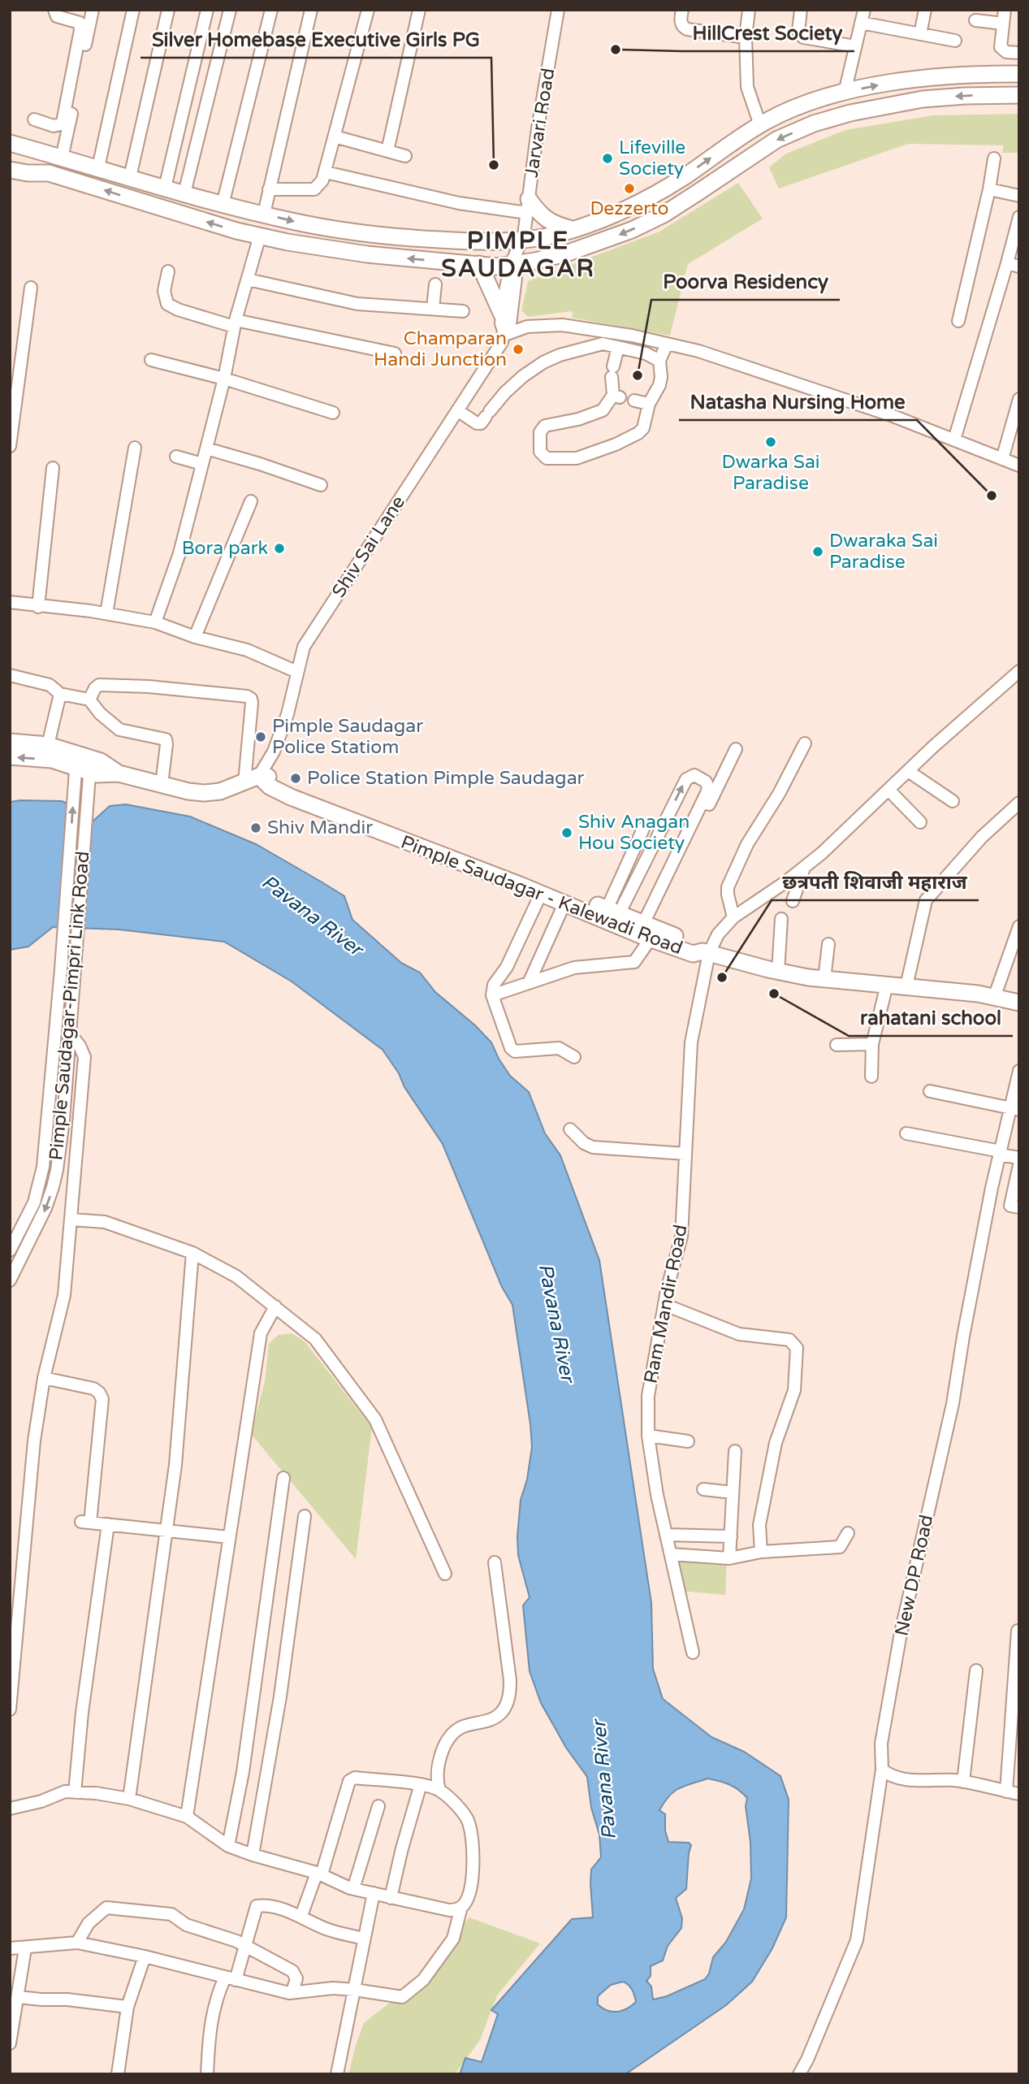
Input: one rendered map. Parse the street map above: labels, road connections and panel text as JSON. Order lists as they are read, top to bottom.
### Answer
{
  "streets": {
    "main road": ["Pimple Saudagar - Kalewadi Road"],
    "street": [
      "Jarvari Road",
      "Shiv Sai Lane",
      "Pimple Saudagar-Pimpri Link Road",
      "Ram Mandir Road",
      "New DP Road"
    ]
  },
  "crossings": [
    ["Jarvari Road", "Shiv Sai Lane"],
    ["Shiv Sai Lane", "Pimple Saudagar - Kalewadi Road"],
    ["Pimple Saudagar - Kalewadi Road", "Ram Mandir Road"]
  ],
  "districts": ["PIMPLE SAUDAGAR"],
  "water": ["Pavana River"],
  "places": [
    "HillCrest Society",
    "Lifeville Society",
    "Silver Homebase Executive Girls PG",
    "Dezzerto",
    "Champaran Handi Junction",
    "Poorva Residency",
    "Dwarka Sai Paradise",
    "Natasha Nursing Home",
    "Bora park",
    "Dwaraka Sai Paradise",
    "Pimple Saudagar Police Statiom",
    "Police Station Pimple Saudagar",
    "Shiv Mandir",
    "Shiv Anagan Hou Society",
    "छत्रपती शिवाजी महाराज",
    "rahatani school"
  ]
}
